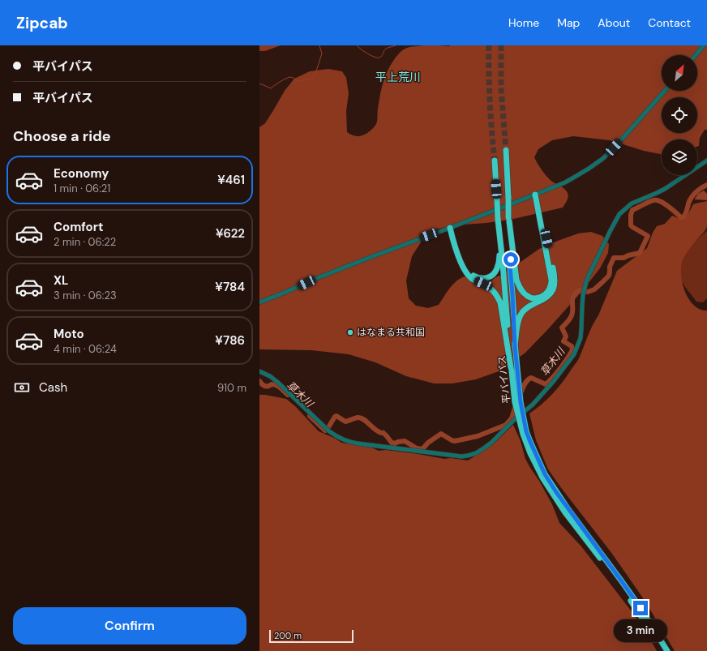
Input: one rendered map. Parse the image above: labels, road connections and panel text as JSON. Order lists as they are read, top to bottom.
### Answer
{
  "streets": {
    "highway": ["平バイパス"]
  },
  "districts": ["平上荒川"],
  "water": ["草木川"],
  "places": ["はなまる共和国"],
  "scale_bar": "200 m",
  "north": "top right",
  "page": {
    "header": "Zipcab",
    "nav": [
      "Home",
      "Map",
      "About",
      "Contact"
    ],
    "banner": ["平バイパス", "平バイパス"],
    "heading": "Choose a ride",
    "list": [
      {
        "name": "Economy",
        "note": "1 min · 06:21",
        "value": "¥461"
      },
      {
        "name": "Comfort",
        "note": "2 min · 06:22",
        "value": "¥622"
      },
      {
        "name": "XL",
        "note": "3 min · 06:23",
        "value": "¥784"
      },
      {
        "name": "Moto",
        "note": "4 min · 06:24",
        "value": "¥786"
      }
    ],
    "pay": ["Cash", "910 m"],
    "buttons": "Confirm",
    "bubble": "3 min",
    "scale": "200 m"
  }
}
